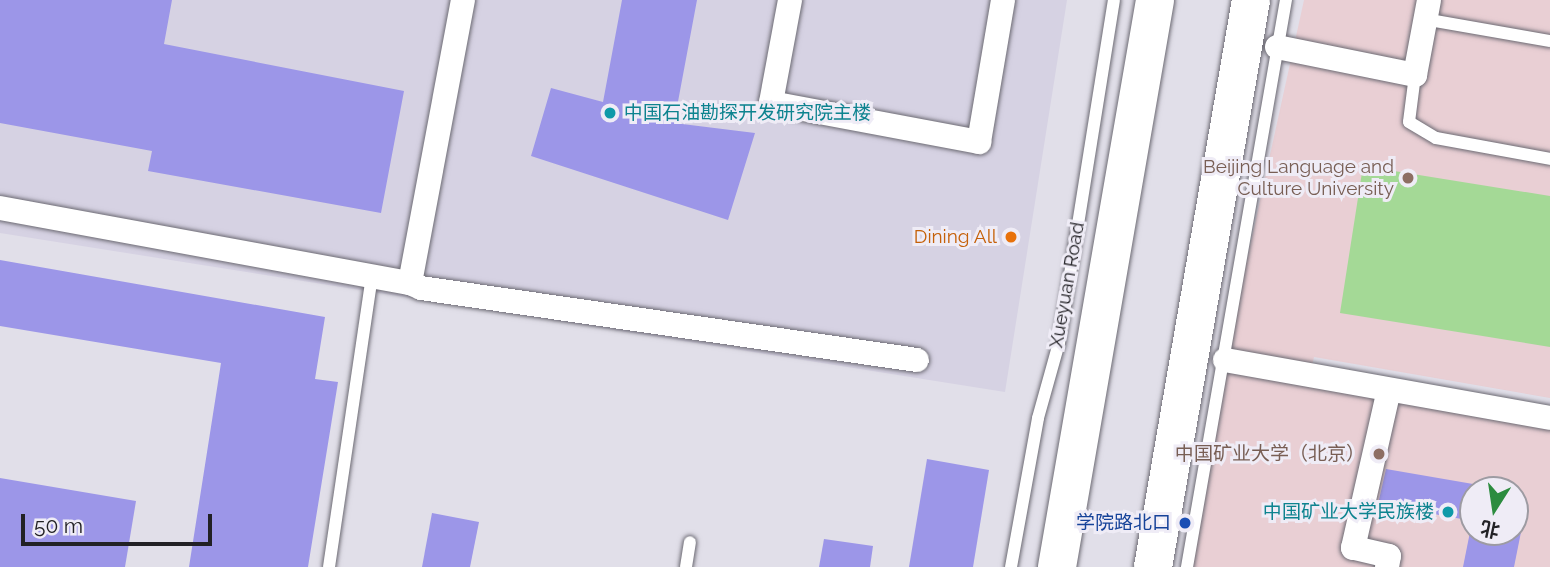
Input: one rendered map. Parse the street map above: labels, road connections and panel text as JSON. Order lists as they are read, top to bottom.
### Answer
{
  "streets": {
    "main road": ["Xueyuan Road"]
  },
  "places": [
    "中国石油勘探开发研究院主楼",
    "Beijing Language and Culture University",
    "Dining All",
    "中国矿业大学（北京）",
    "中国矿业大学民族楼",
    "学院路北口"
  ],
  "scale_bar": "50 m",
  "north": "bottom"
}
